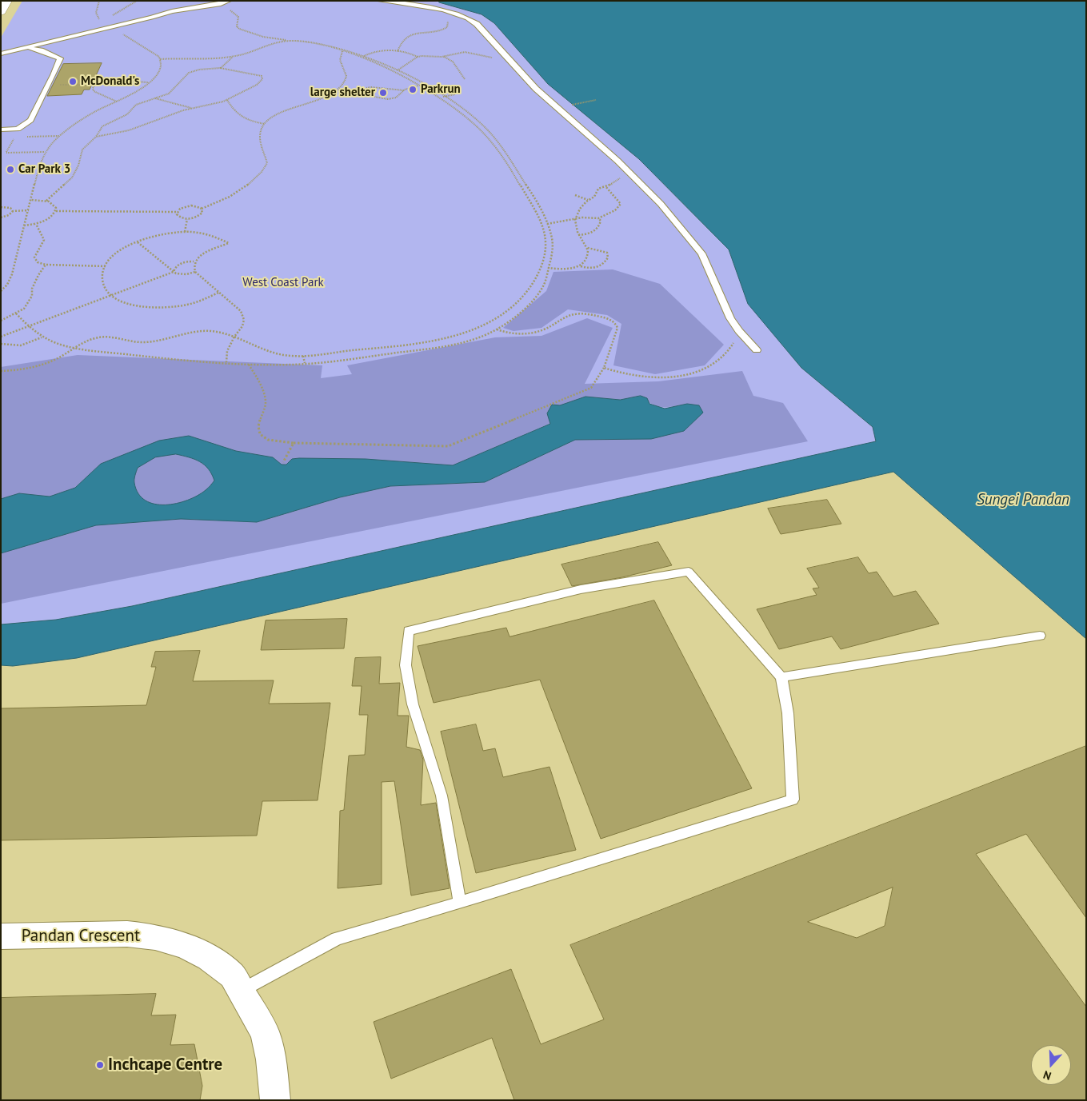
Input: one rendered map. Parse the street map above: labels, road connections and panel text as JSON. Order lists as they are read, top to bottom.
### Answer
{
  "streets": {
    "street": ["Pandan Crescent"]
  },
  "water": ["Sungei Pandan"],
  "parks": ["West Coast Park"],
  "places": [
    "McDonald's",
    "Parkrun",
    "large shelter",
    "Car Park 3",
    "Inchcape Centre"
  ],
  "north": "bottom"
}
